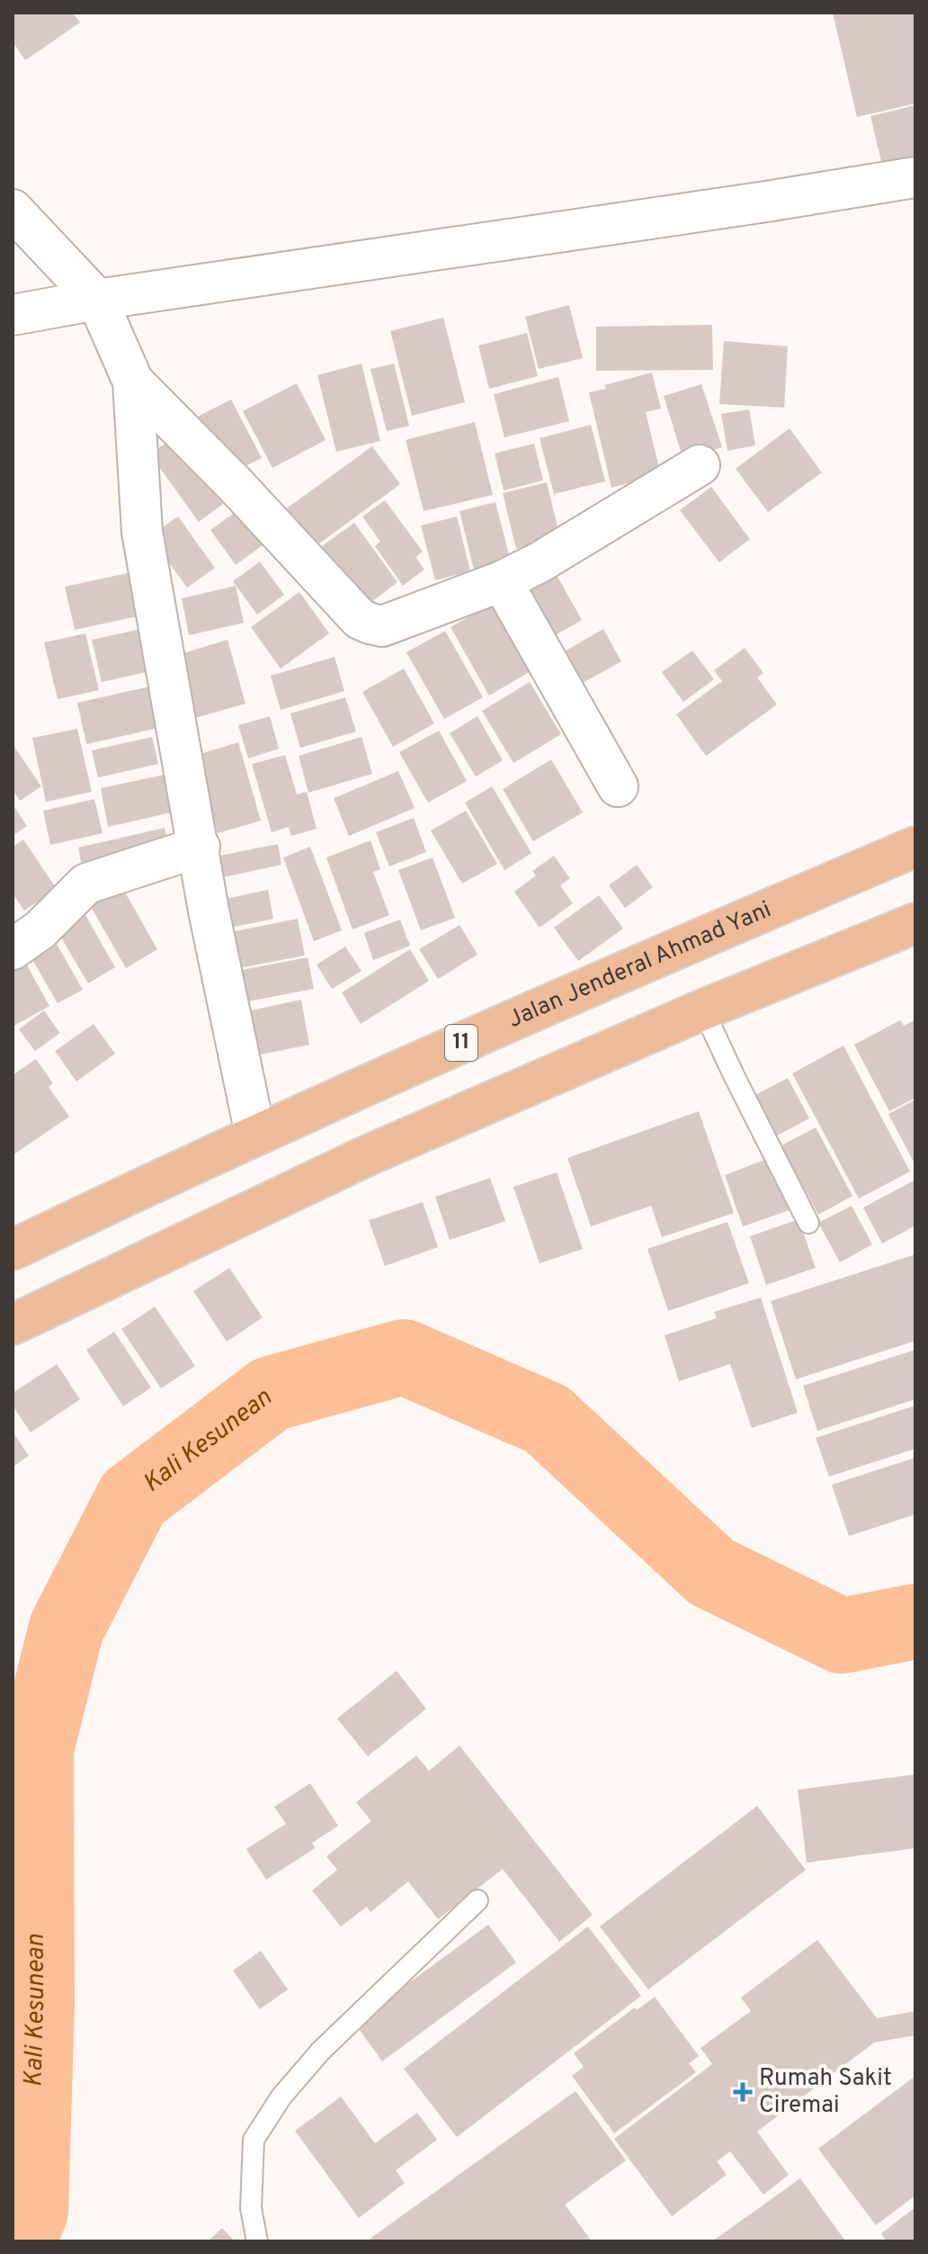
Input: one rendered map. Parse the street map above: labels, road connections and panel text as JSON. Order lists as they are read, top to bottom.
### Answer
{
  "streets": {
    "highway": ["Jalan Jenderal Ahmad Yani", "11"]
  },
  "water": ["Kali Kesunean"],
  "places": {
    "health": ["Rumah Sakit Ciremai"]
  }
}
